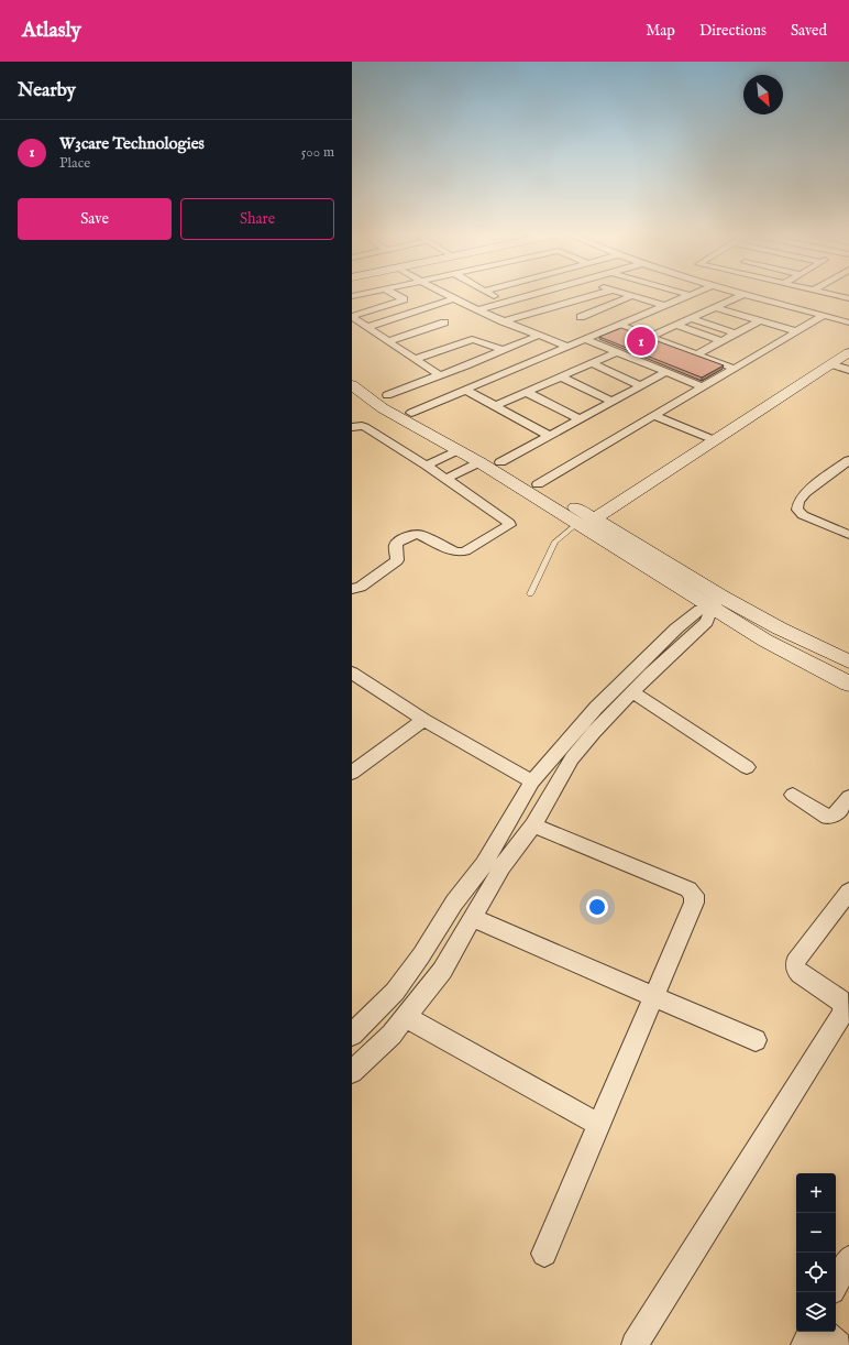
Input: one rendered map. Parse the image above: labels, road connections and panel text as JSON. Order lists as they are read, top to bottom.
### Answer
{
  "north": "bottom right",
  "page": {
    "header": "Atlasly",
    "nav": ["Map", "Directions", "Saved"],
    "heading": "Nearby",
    "list": [
      {
        "mark": "1",
        "name": "W3care Technologies",
        "note": "Place",
        "value": "500 m"
      }
    ],
    "buttons": ["Save", "Share"],
    "pins": "1",
    "map_buttons": ["+", "−"]
  }
}
